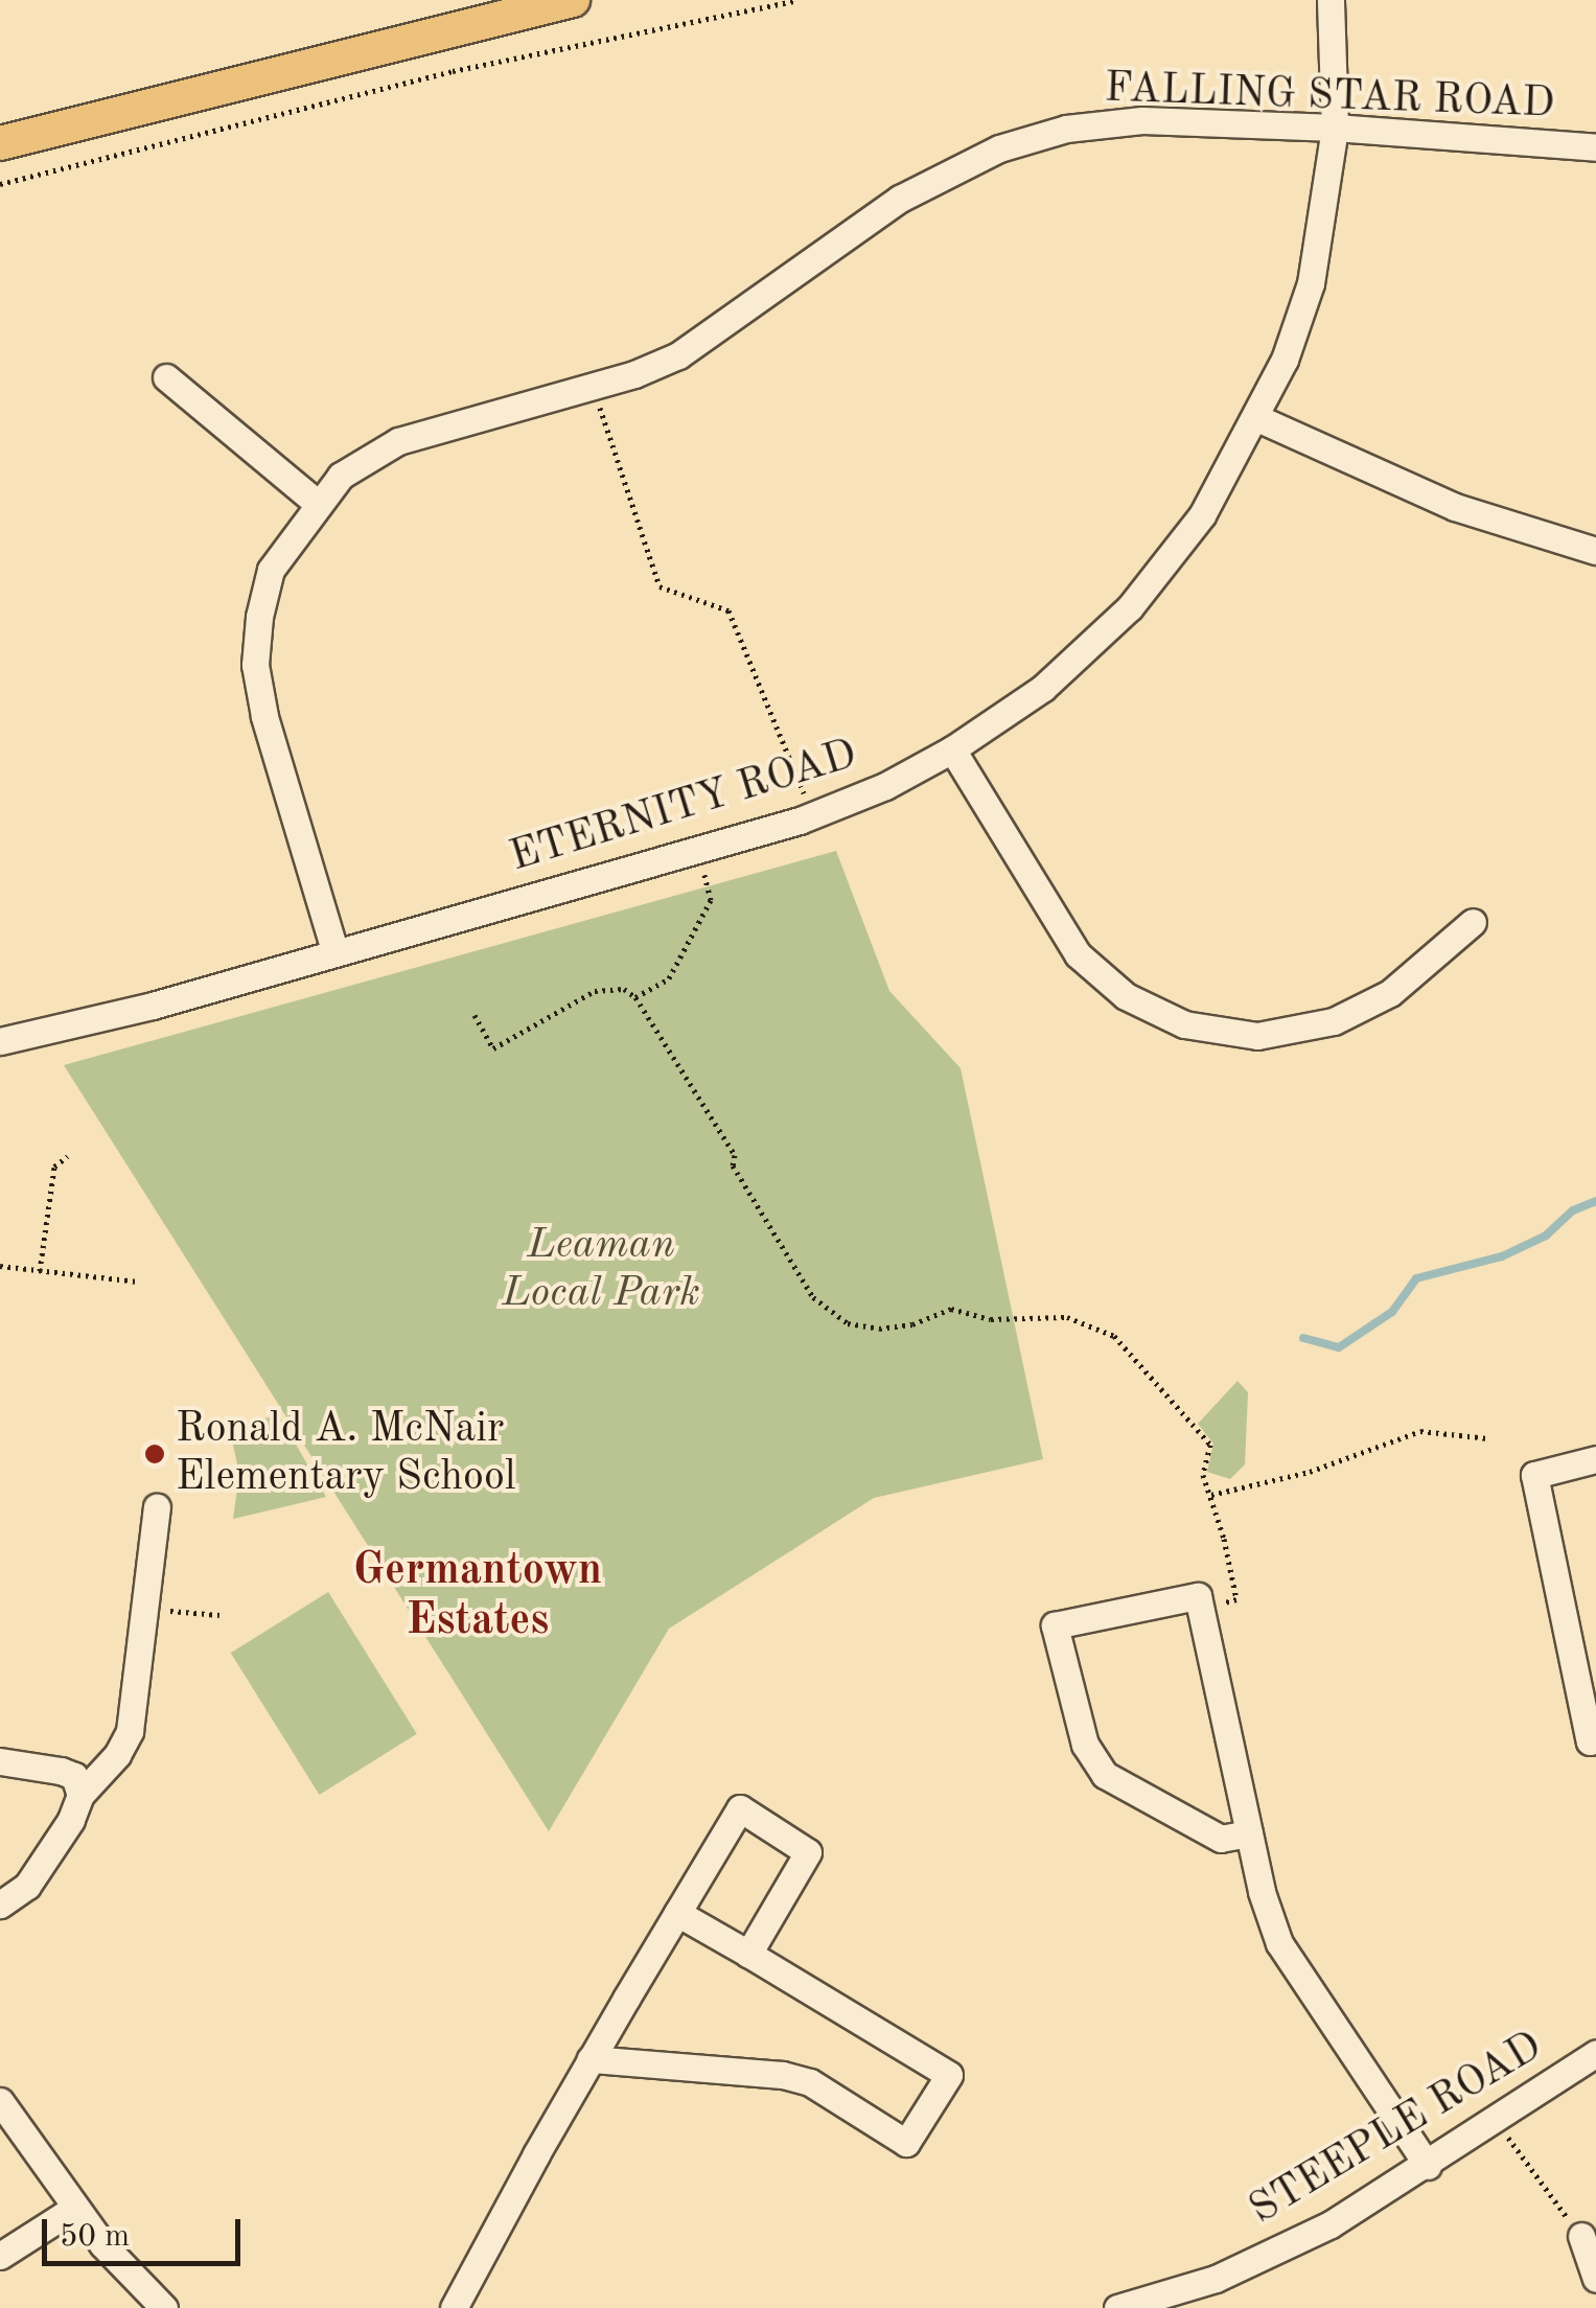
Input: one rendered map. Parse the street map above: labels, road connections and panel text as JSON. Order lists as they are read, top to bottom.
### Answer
{
  "streets": {
    "street": ["FALLING STAR ROAD", "ETERNITY ROAD", "STEEPLE ROAD"]
  },
  "crossings": [
    ["FALLING STAR ROAD", "ETERNITY ROAD"]
  ],
  "districts": ["Germantown Estates"],
  "parks": ["Leaman Local Park"],
  "places": ["Ronald A. McNair Elementary School"],
  "scale_bar": "50 m"
}
